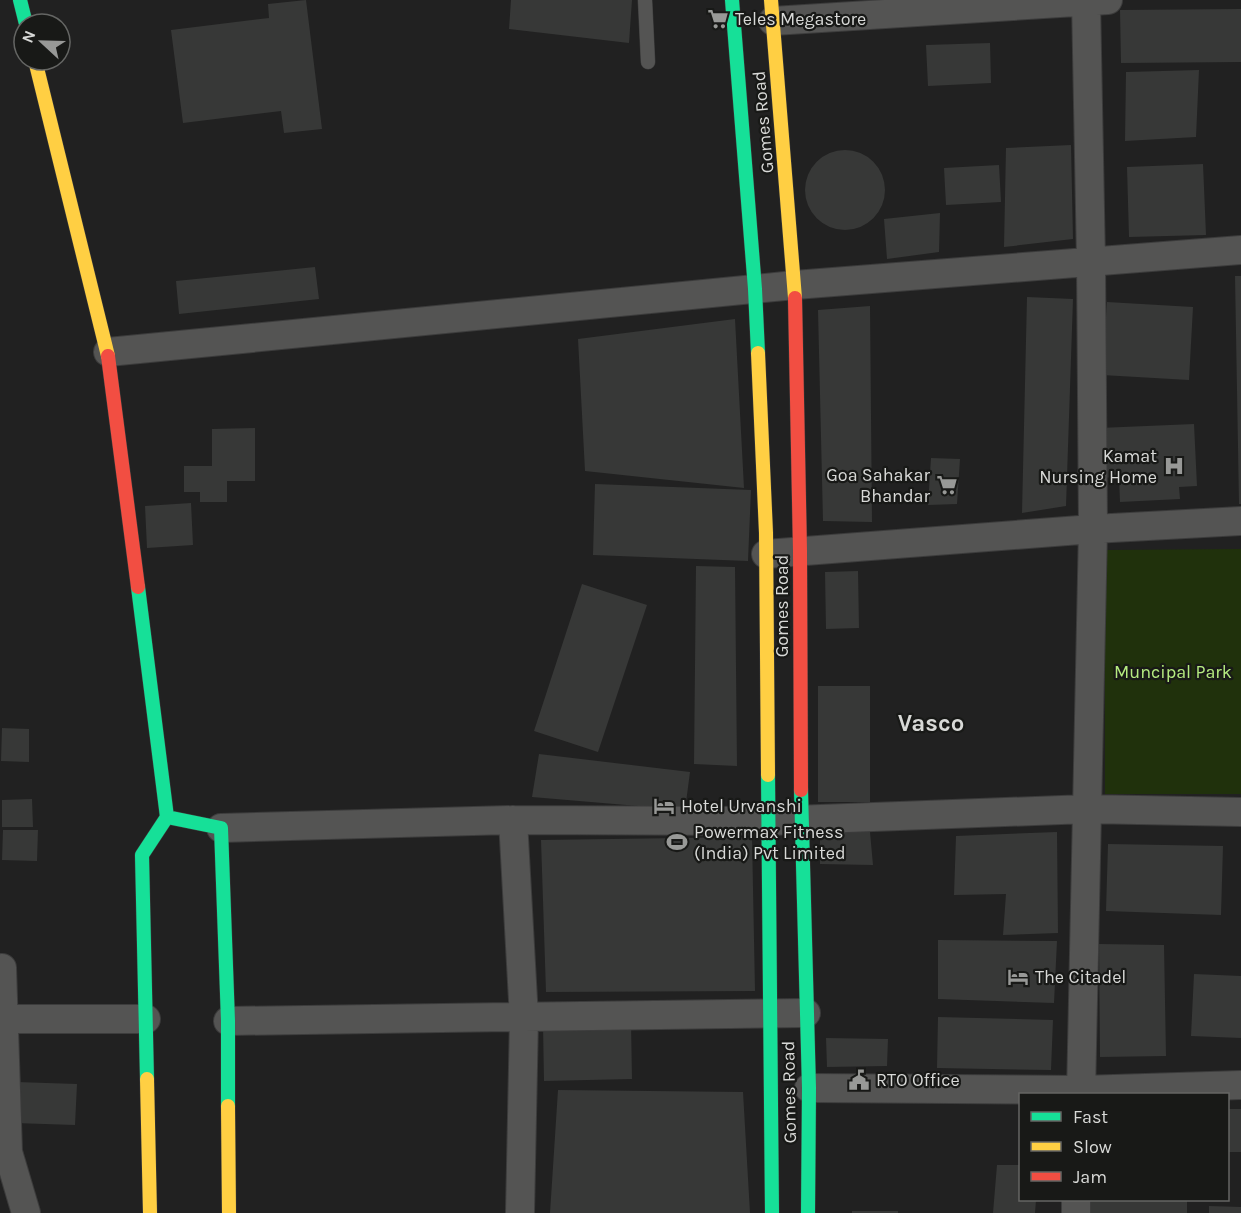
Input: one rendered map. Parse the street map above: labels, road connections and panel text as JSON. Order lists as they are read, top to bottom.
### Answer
{
  "streets": {
    "main road": ["Gomes Road"]
  },
  "districts": ["Vasco"],
  "parks": ["Muncipal Park"],
  "places": {
    "supermarket": ["Teles Megastore", "Goa Sahakar Bhandar"],
    "hospital": ["Kamat Nursing Home"],
    "hotel": ["Hotel Urvanshi", "The Citadel"],
    "sports": ["Powermax Fitness (India) Pvt Limited"],
    "public building": ["RTO Office"]
  },
  "legend": ["Fast", "Slow", "Jam"],
  "north": "left"
}
